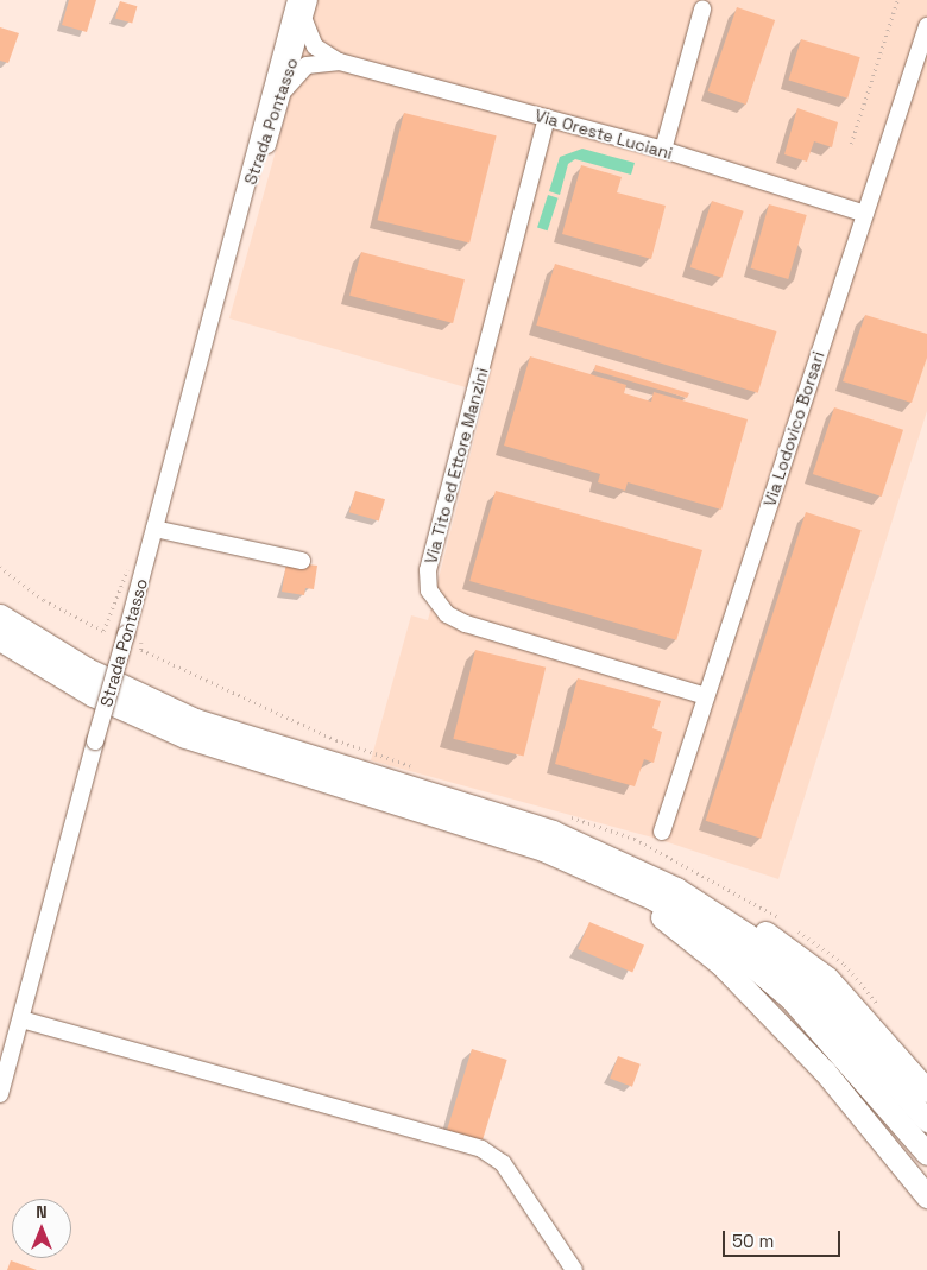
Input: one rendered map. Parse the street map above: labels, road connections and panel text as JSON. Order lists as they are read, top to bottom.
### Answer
{
  "streets": {
    "street": [
      "Strada Pontasso",
      "Via Oreste Luciani",
      "Via Lodovico Borsari",
      "Via Tito ed Ettore Manzini"
    ]
  },
  "crossings": [
    ["Strada Pontasso", "Via Oreste Luciani"],
    ["Via Oreste Luciani", "Via Lodovico Borsari"],
    ["Via Oreste Luciani", "Via Tito ed Ettore Manzini"],
    ["Via Lodovico Borsari", "Via Tito ed Ettore Manzini"]
  ],
  "scale_bar": "50 m",
  "north": "top"
}
